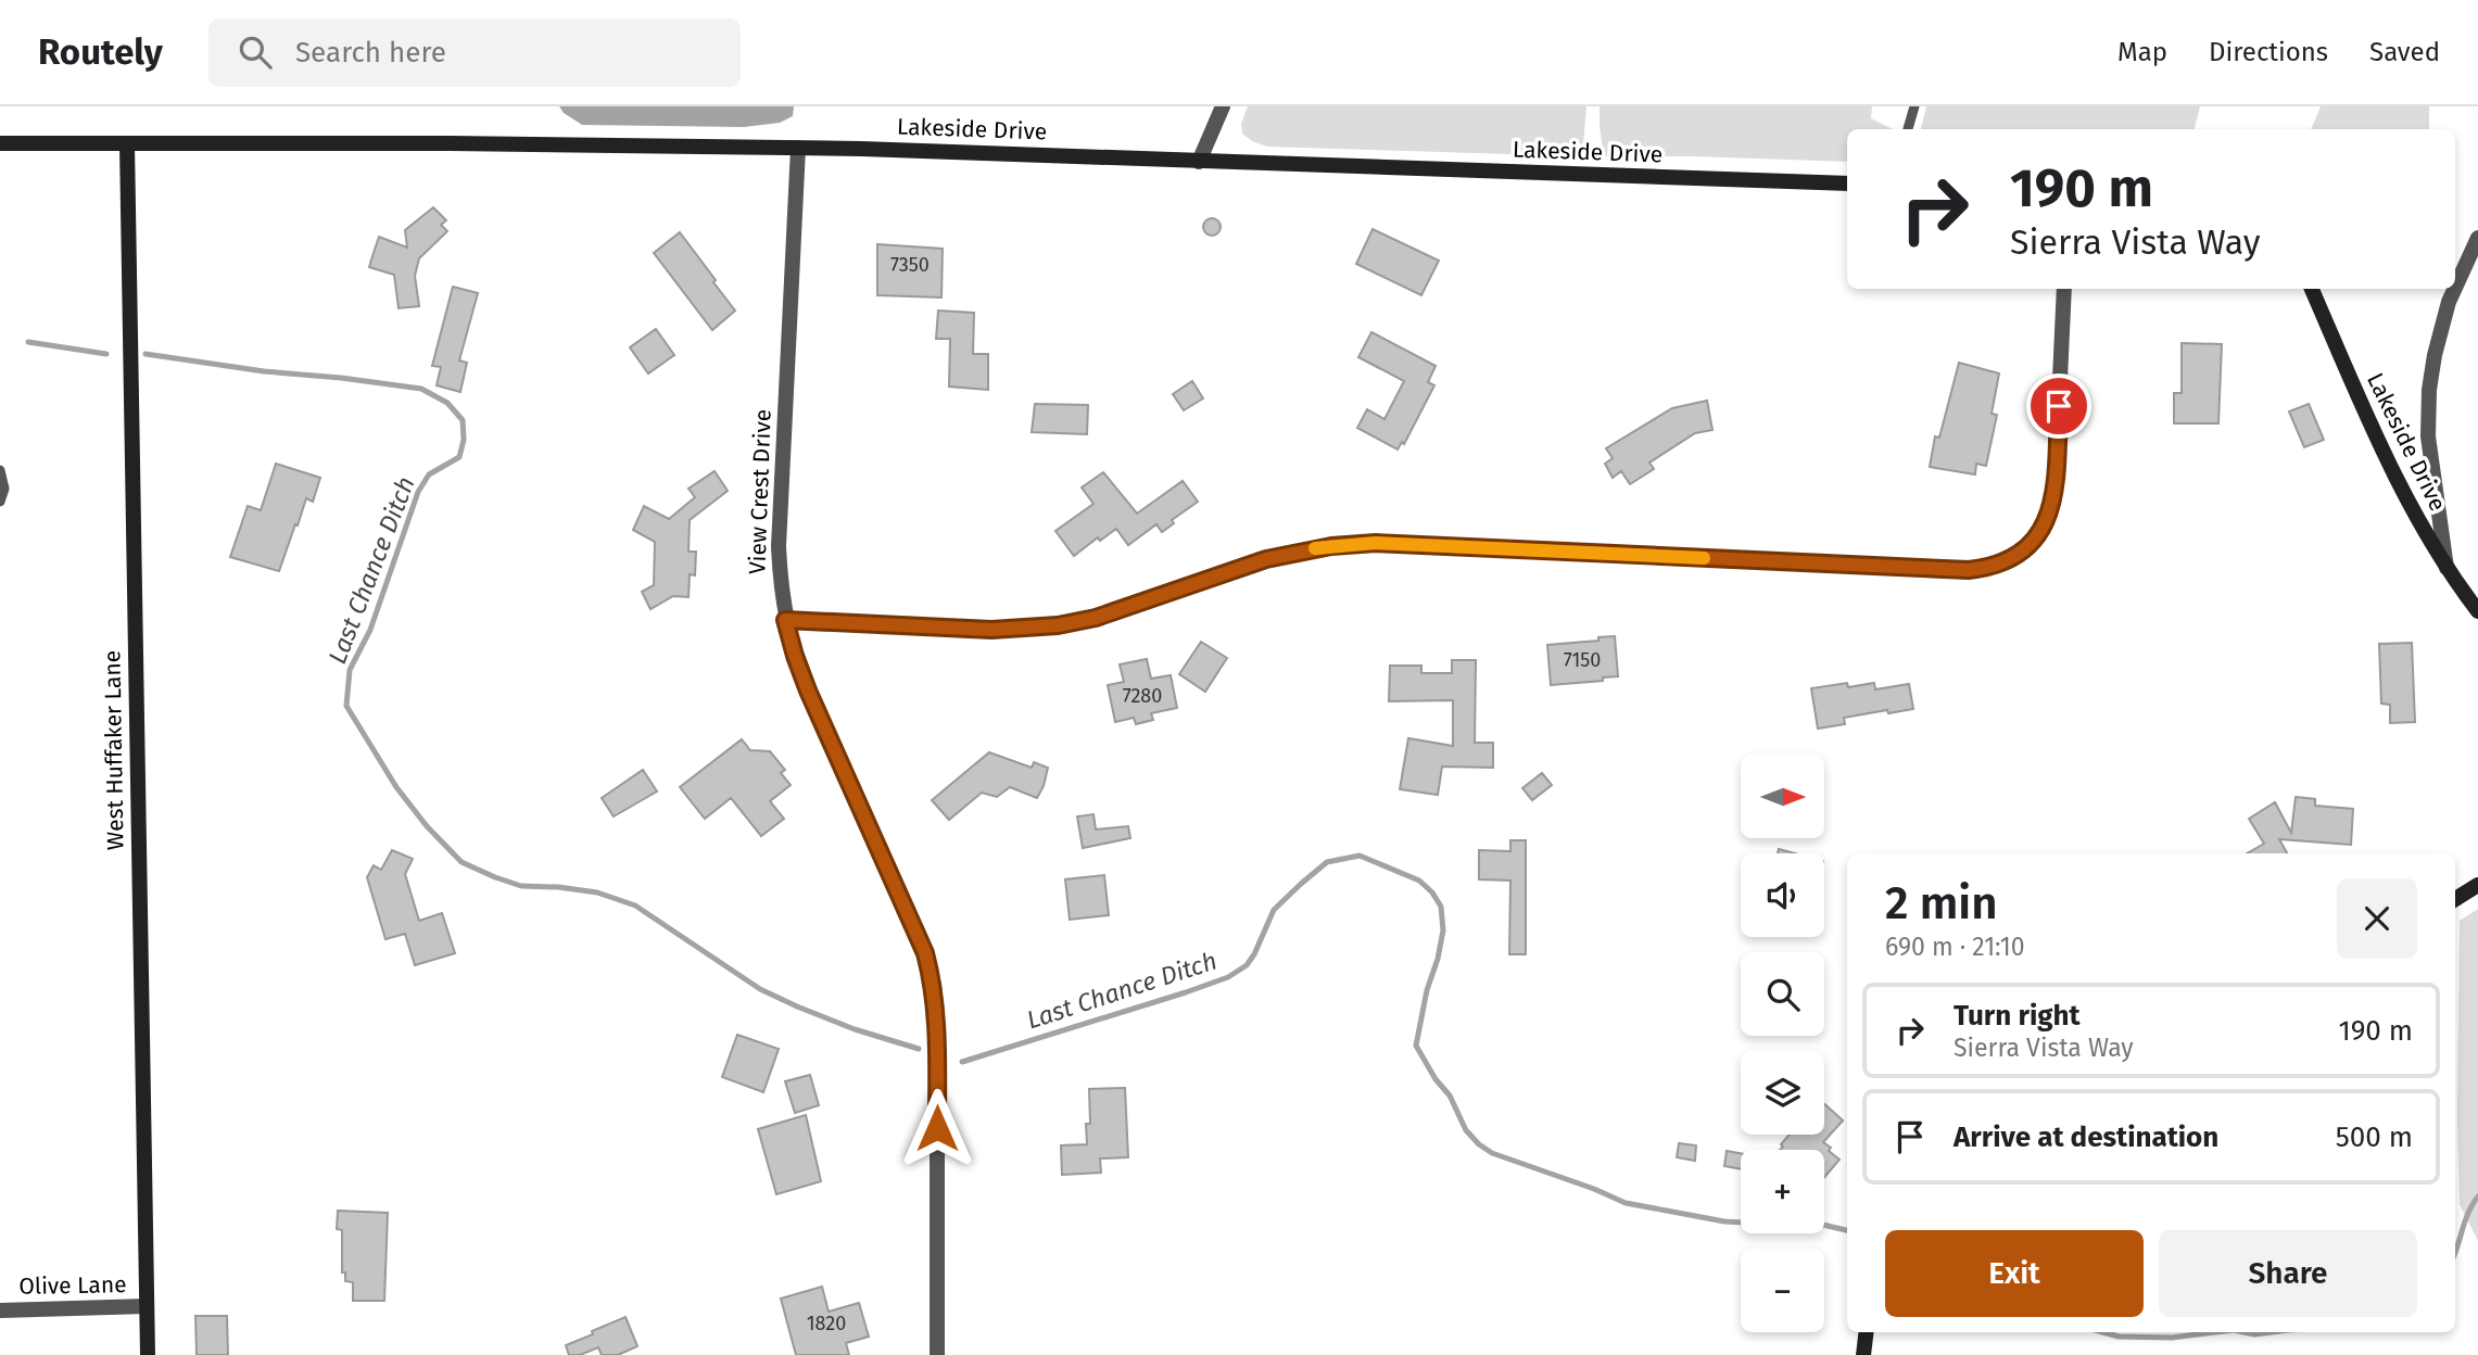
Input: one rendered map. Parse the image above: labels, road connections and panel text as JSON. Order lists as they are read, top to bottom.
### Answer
{
  "streets": {
    "street": [
      "Lakeside Drive",
      "View Crest Drive",
      "West Huffaker Lane",
      "Olive Lane"
    ]
  },
  "crossings": [
    ["Lakeside Drive", "View Crest Drive"],
    ["Lakeside Drive", "West Huffaker Lane"],
    ["West Huffaker Lane", "Olive Lane"]
  ],
  "water": ["Last Chance Ditch"],
  "house_numbers": [
    "7350",
    "7150",
    "7280",
    "1820"
  ],
  "north": "right",
  "page": {
    "header": "Routely",
    "search": "Search here",
    "nav": ["Map", "Directions", "Saved"],
    "turn": ["190 m", "Sierra Vista Way"],
    "map_buttons": ["+", "−"],
    "heading": ["2 min", "690 m · 21:10"],
    "list": [
      {
        "name": "Turn right",
        "note": "Sierra Vista Way",
        "value": "190 m"
      },
      {
        "name": "Arrive at destination",
        "value": "500 m"
      }
    ],
    "buttons": ["Exit", "Share"]
  }
}
